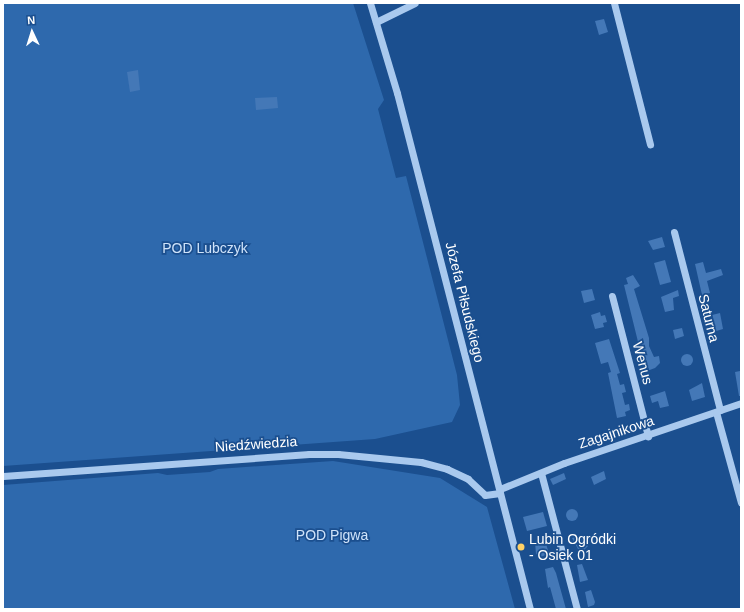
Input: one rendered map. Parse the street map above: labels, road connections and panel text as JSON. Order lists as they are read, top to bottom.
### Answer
{
  "streets": {
    "street": [
      "Józefa Piłsudskiego",
      "Saturna",
      "Wenus",
      "Zagajnikowa",
      "Niedźwiedzia"
    ]
  },
  "crossings": [
    ["Józefa Piłsudskiego", "Zagajnikowa"],
    ["Józefa Piłsudskiego", "Niedźwiedzia"],
    ["Saturna", "Zagajnikowa"],
    ["Wenus", "Zagajnikowa"],
    ["Zagajnikowa", "Niedźwiedzia"]
  ],
  "parks": ["POD Lubczyk", "POD Pigwa"],
  "places": ["Lubin Ogródki - Osiek 01"],
  "north": "top"
}
